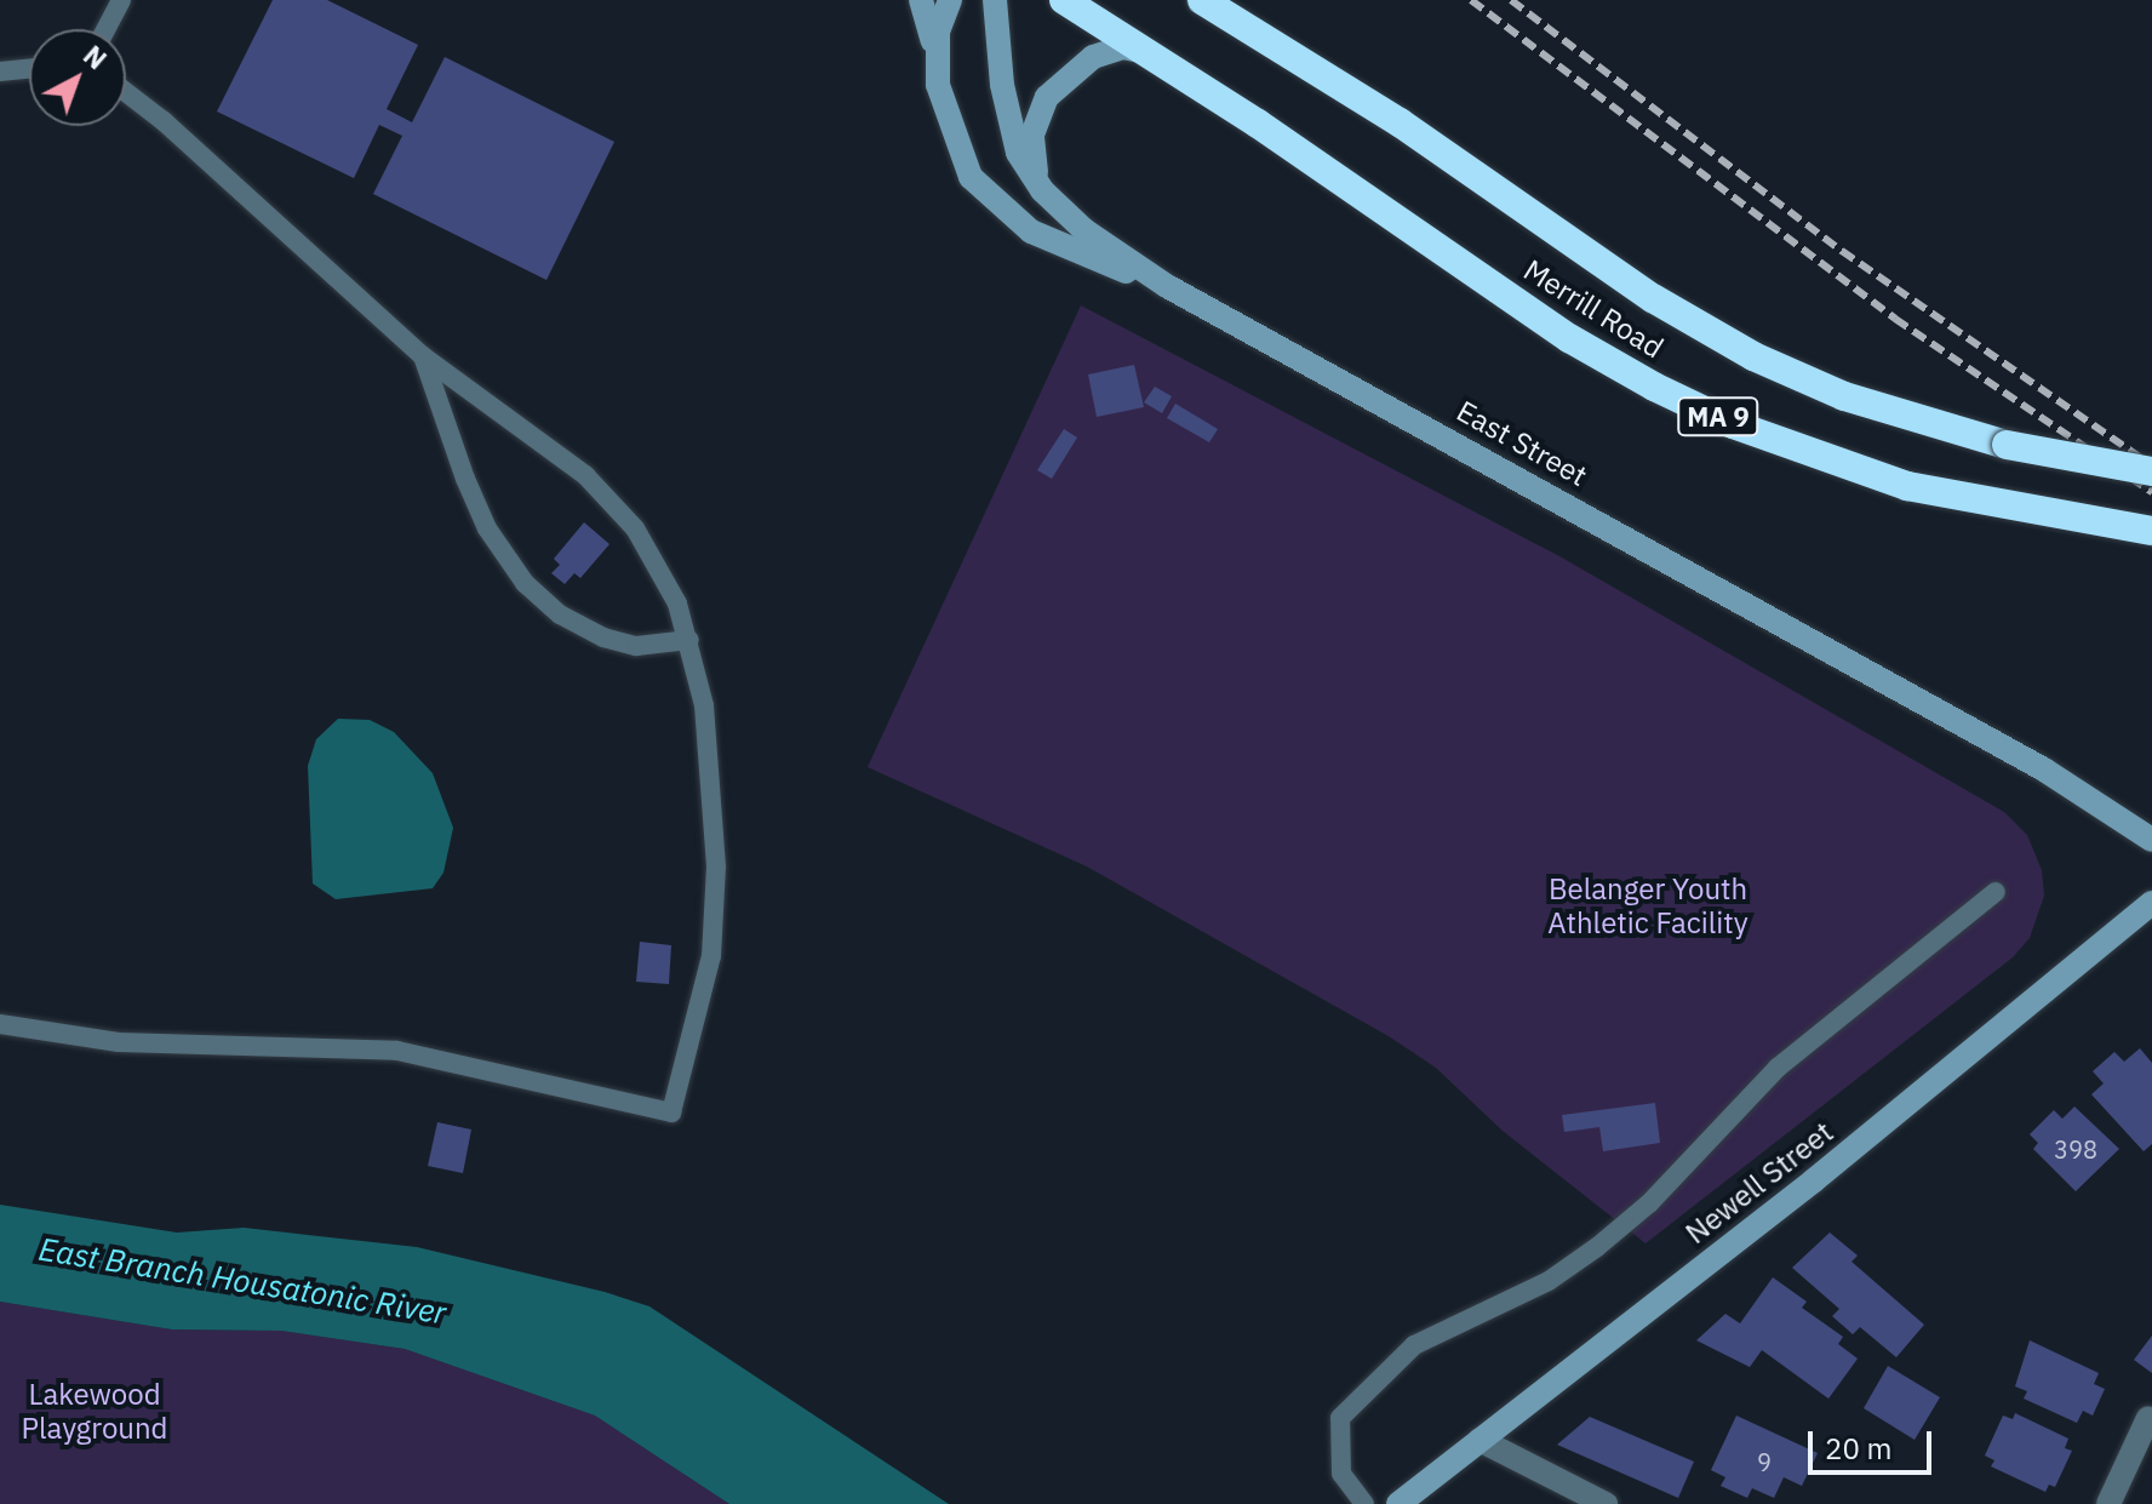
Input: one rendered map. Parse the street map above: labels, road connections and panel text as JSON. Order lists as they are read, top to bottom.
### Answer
{
  "streets": {
    "highway": ["Merrill Road", "MA 9"],
    "street": ["East Street", "Newell Street"]
  },
  "water": ["East Branch Housatonic River"],
  "parks": ["Belanger Youth Athletic Facility", "Lakewood Playground"],
  "house_numbers": ["398", "9"],
  "scale_bar": "20 m",
  "north": "top right"
}
